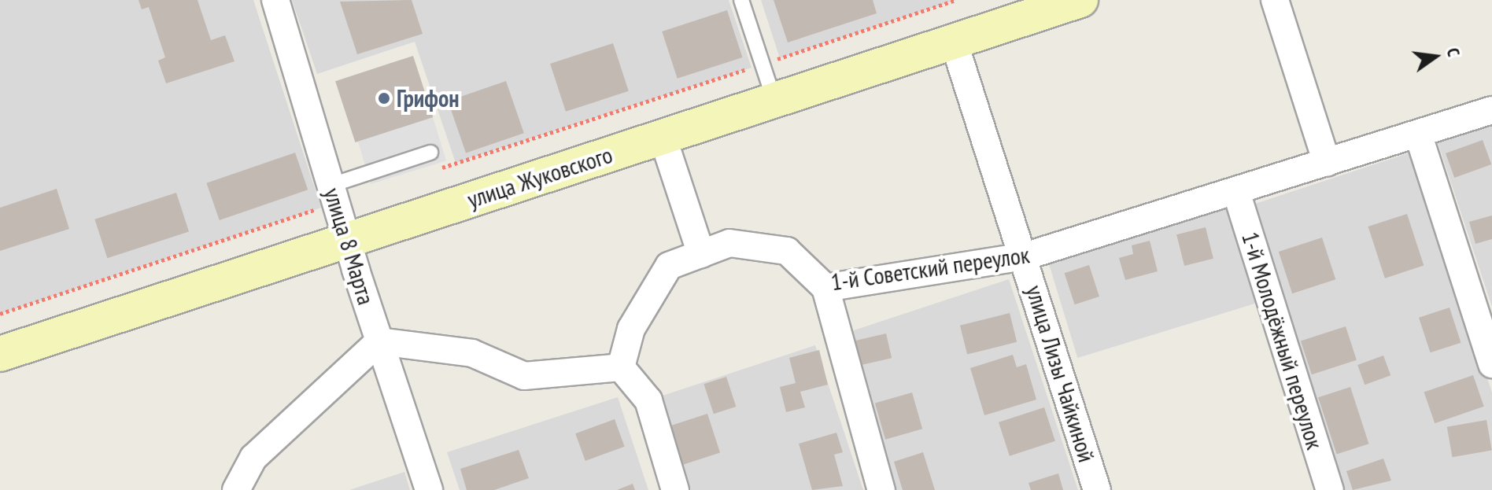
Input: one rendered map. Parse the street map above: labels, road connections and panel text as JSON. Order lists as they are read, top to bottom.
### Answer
{
  "streets": {
    "street": [
      "улица Жуковского",
      "улица 8 Марта",
      "1-й Советский переулок",
      "1-й Молодёжный переулок",
      "улица Лизы Чайкиной"
    ]
  },
  "crossings": [
    ["улица Жуковского", "улица 8 Марта"],
    ["улица Жуковского", "улица Лизы Чайкиной"],
    ["1-й Советский переулок", "1-й Молодёжный переулок"],
    ["1-й Советский переулок", "улица Лизы Чайкиной"]
  ],
  "places": ["Грифон"],
  "north": "right"
}
